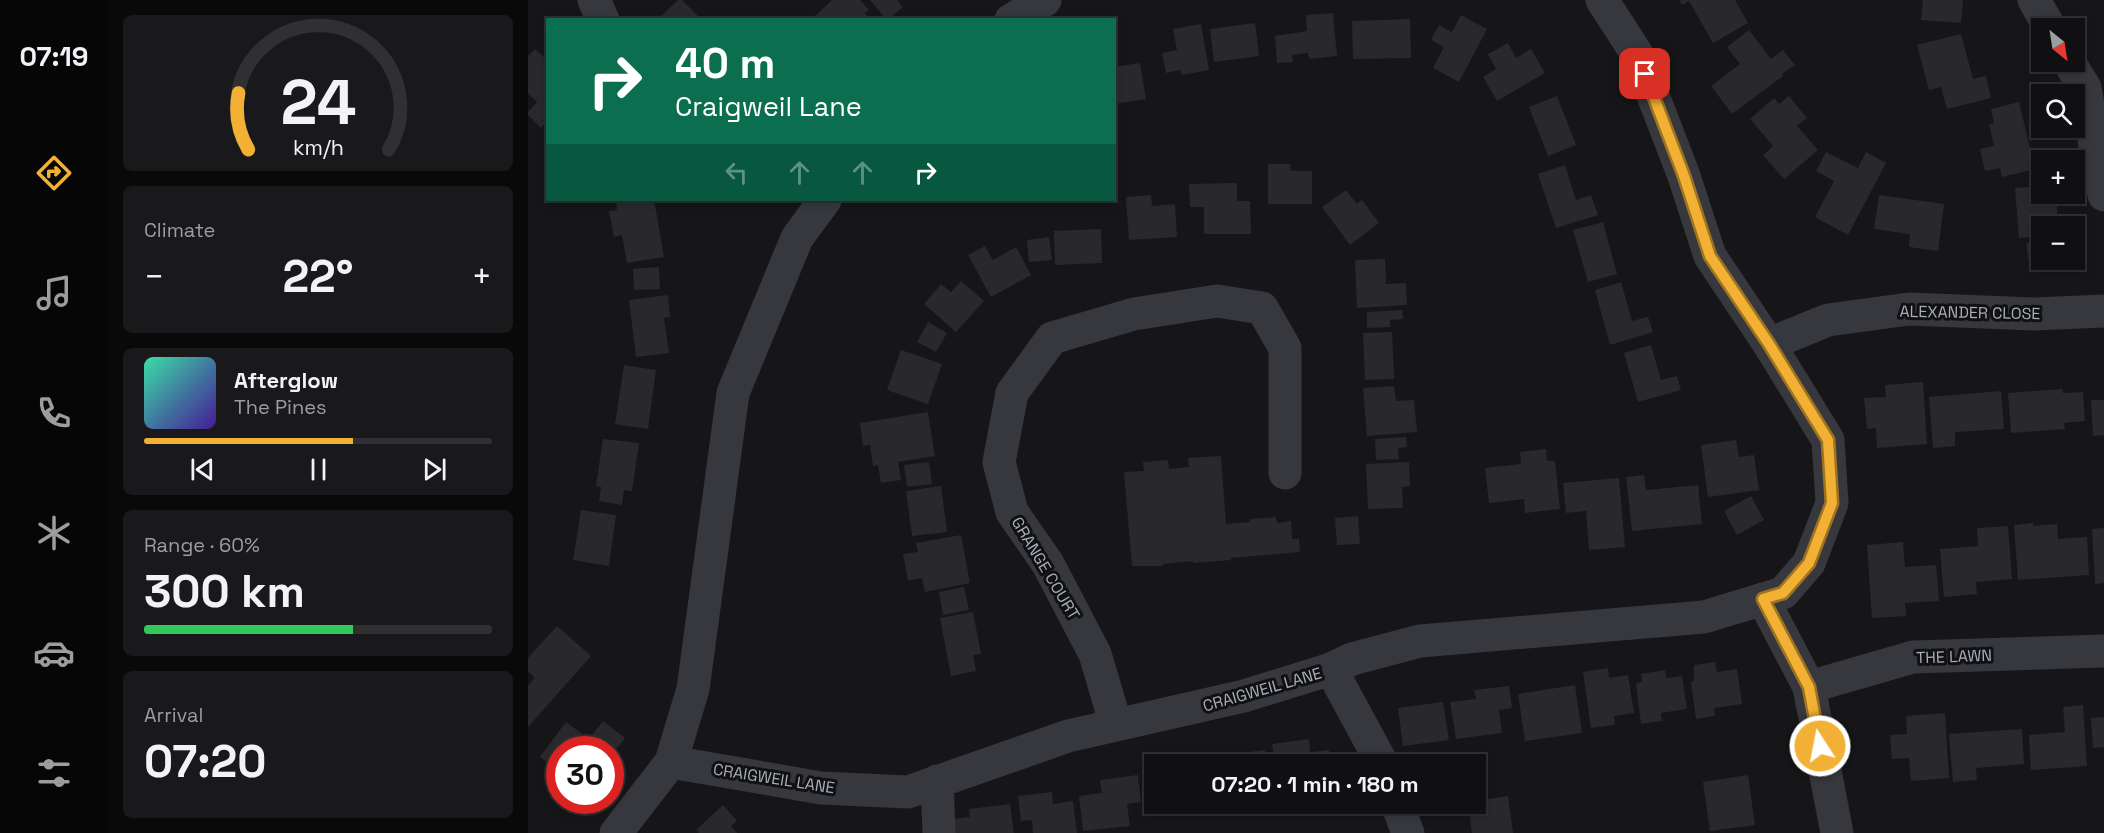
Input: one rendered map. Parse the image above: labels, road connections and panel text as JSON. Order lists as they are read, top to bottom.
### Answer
{
  "streets": {
    "street": [
      "ALEXANDER CLOSE",
      "GRANGE COURT",
      "THE LAWN",
      "CRAIGWEIL LANE"
    ]
  },
  "crossings": [
    ["ALEXANDER CLOSE", "CRAIGWEIL LANE"],
    ["GRANGE COURT", "CRAIGWEIL LANE"]
  ],
  "north": "bottom right",
  "page": {
    "tabs": "07:19",
    "map_buttons": ["+", "−"],
    "turn": ["40 m", "Craigweil Lane"],
    "tile": [
      "Climate",
      ["Range · 60%", "300 km"],
      ["Arrival", "07:20"]
    ],
    "heat": ["−", "22°", "+"],
    "song": ["Afterglow", "The Pines"],
    "limit": "30",
    "trip": "07:20 · 1 min · 180 m",
    "gauge": ["24", "km/h"]
  }
}
